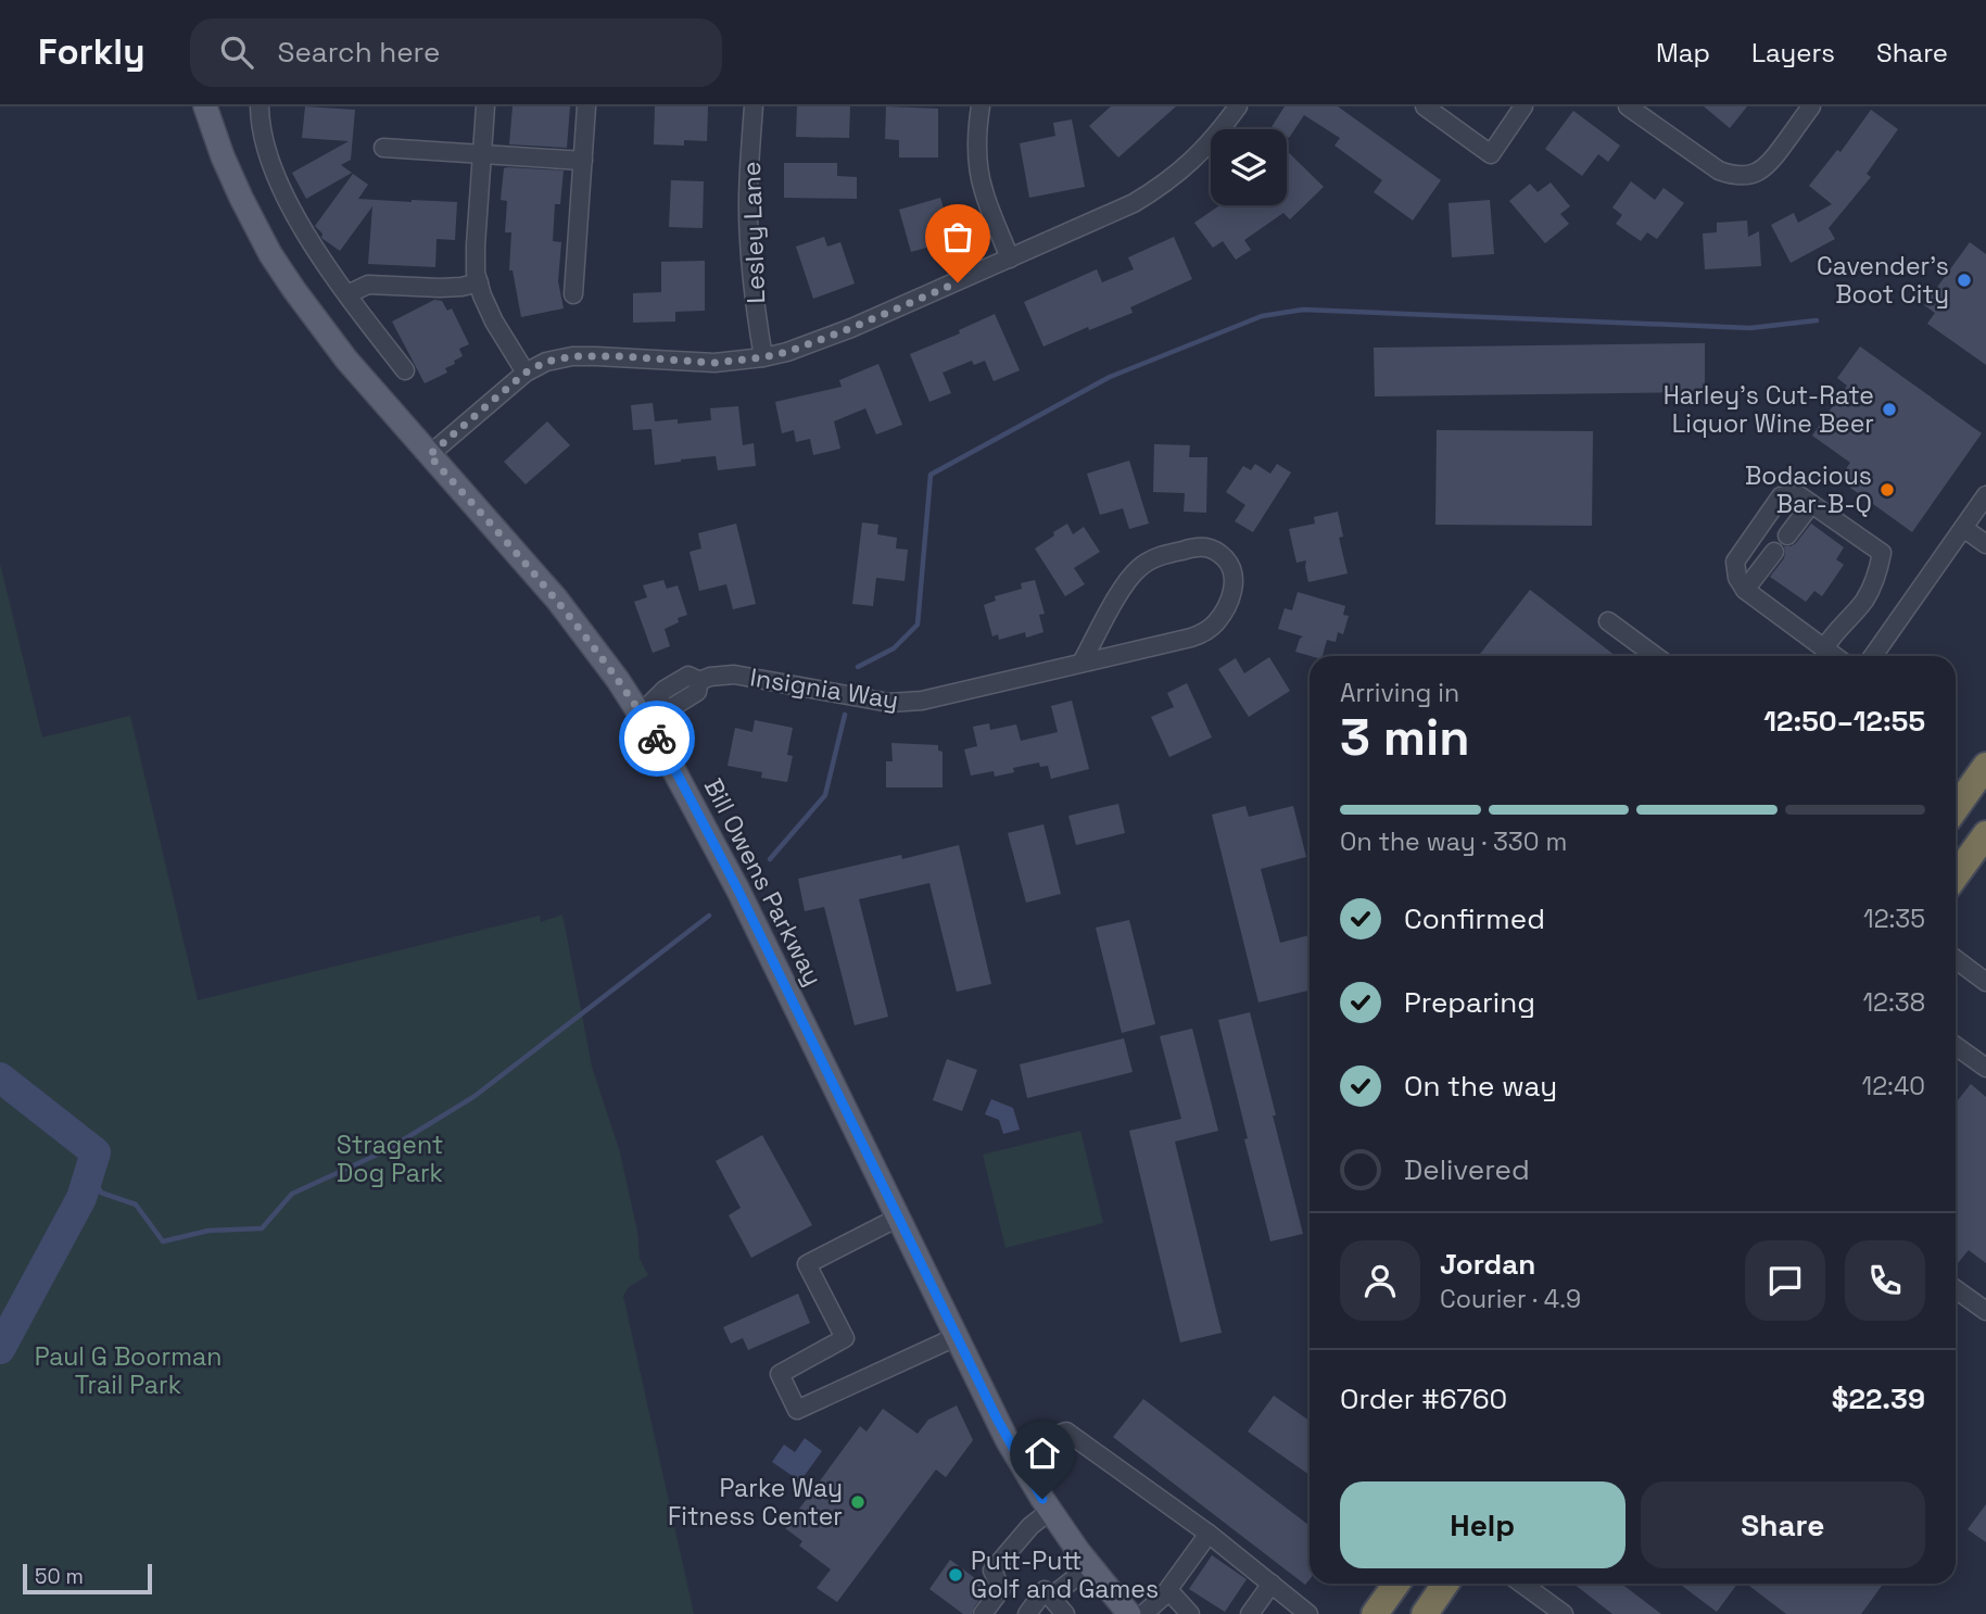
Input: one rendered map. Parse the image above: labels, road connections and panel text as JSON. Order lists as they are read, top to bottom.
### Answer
{
  "streets": {
    "main road": ["Bill Owens Parkway"],
    "street": ["Lesley Lane", "Insignia Way"]
  },
  "crossings": [
    ["Insignia Way", "Bill Owens Parkway"]
  ],
  "parks": ["Stragent Dog Park", "Paul G Boorman Trail Park"],
  "places": [
    "Cavender's Boot City",
    "Harley's Cut-Rate Liquor Wine Beer",
    "Bodacious Bar-B-Q",
    "Parke Way Fitness Center",
    "Putt-Putt Golf and Games"
  ],
  "scale_bar": "50 m",
  "page": {
    "header": "Forkly",
    "search": "Search here",
    "nav": ["Map", "Layers", "Share"],
    "heading": ["3 min", "Arriving in", "12:50–12:55"],
    "panel": [
      "Jordan",
      "Courier · 4.9",
      "Order #6760",
      "$22.39"
    ],
    "bar": "On the way · 330 m",
    "list": [
      ["Confirmed", "12:35"],
      ["Preparing", "12:38"],
      ["On the way", "12:40"],
      "Delivered"
    ],
    "buttons": ["Help", "Share"],
    "scale": "50 m"
  }
}
